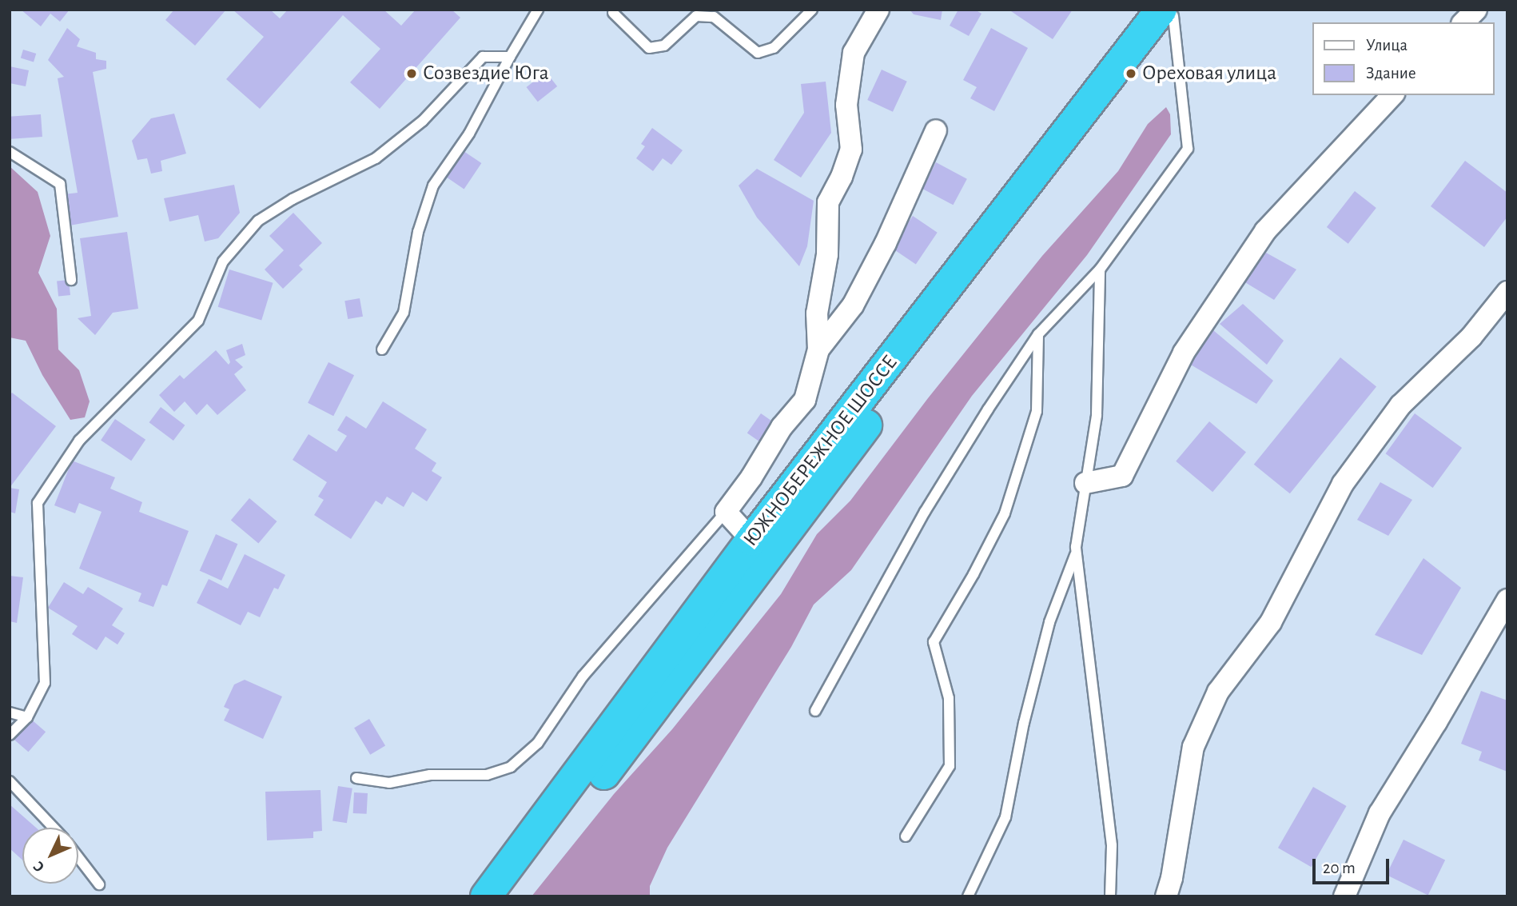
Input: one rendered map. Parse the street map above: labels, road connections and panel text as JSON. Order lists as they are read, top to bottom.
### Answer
{
  "streets": {
    "highway": ["ЮЖНОБЕРЕЖНОЕ ШОССЕ"]
  },
  "places": ["Созвездие Юга", "Ореховая улица"],
  "legend": ["Улица", "Здание"],
  "scale_bar": "20 m",
  "north": "bottom left"
}
